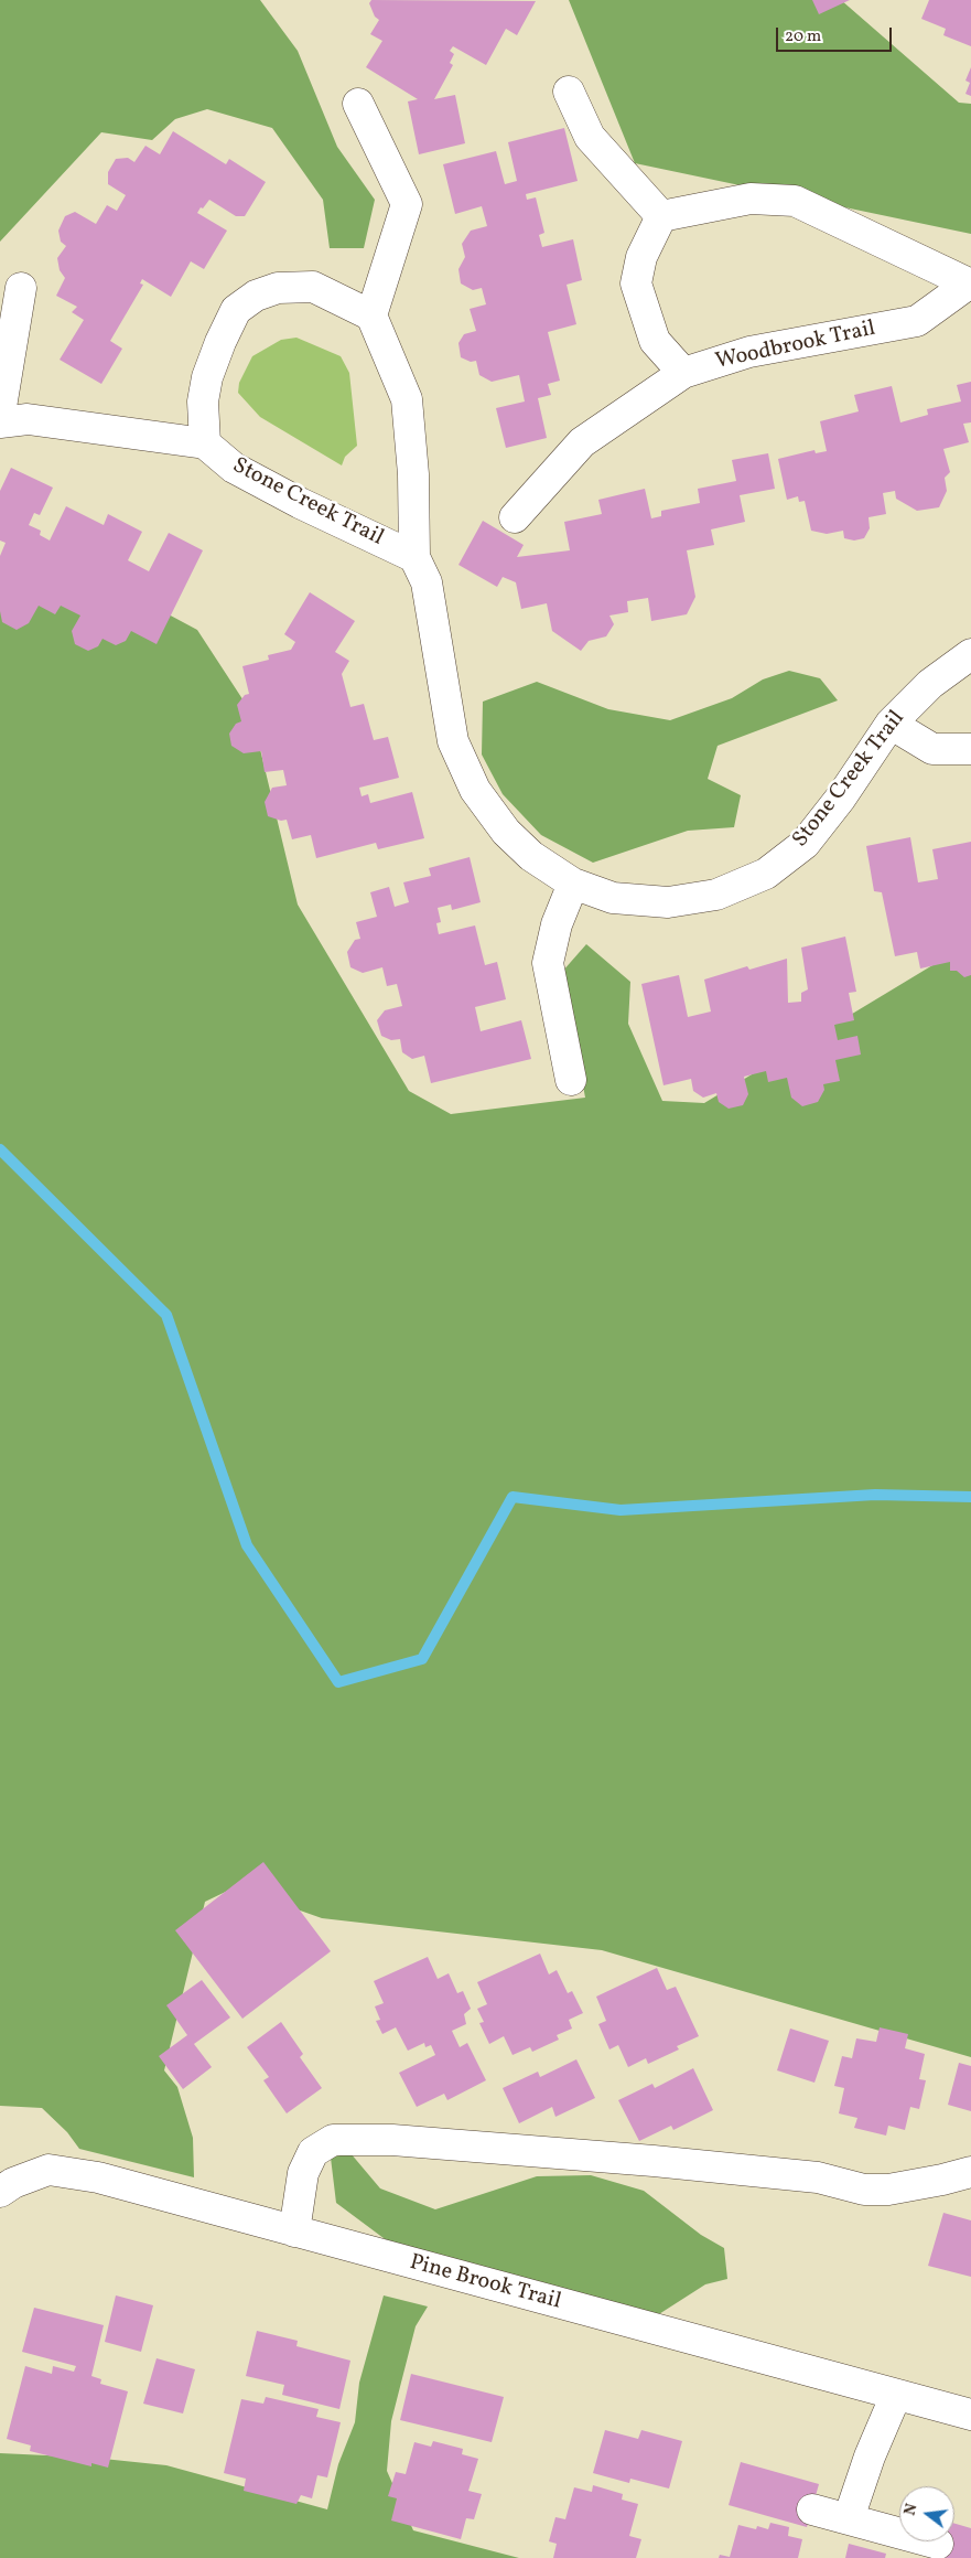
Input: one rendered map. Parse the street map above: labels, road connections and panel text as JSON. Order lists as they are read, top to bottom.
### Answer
{
  "streets": {
    "street": ["Woodbrook Trail", "Stone Creek Trail", "Pine Brook Trail"]
  },
  "scale_bar": "20 m",
  "north": "left"
}
